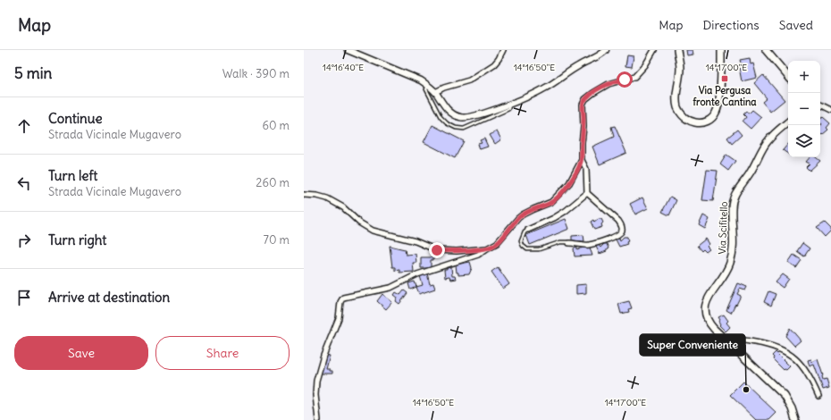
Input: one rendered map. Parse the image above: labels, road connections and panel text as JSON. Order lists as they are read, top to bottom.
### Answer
{
  "streets": {
    "main road": ["Via Scifitello"]
  },
  "places": {
    "transit": ["Via Pergusa fronte Cantina"],
    "other": ["Super Conveniente"]
  },
  "page": {
    "header": "Map",
    "nav": ["Map", "Directions", "Saved"],
    "heading": ["5 min", "Walk · 390 m"],
    "map_buttons": ["+", "−"],
    "list": [
      ["Continue", "Strada Vicinale Mugavero", "60 m"],
      ["Turn left", "Strada Vicinale Mugavero", "260 m"],
      ["Turn right", "70 m"],
      "Arrive at destination"
    ],
    "buttons": ["Save", "Share"]
  },
  "coordinates": ["14°16'40\"E", "14°16'50\"E", "14°17'00\"E"]
}
